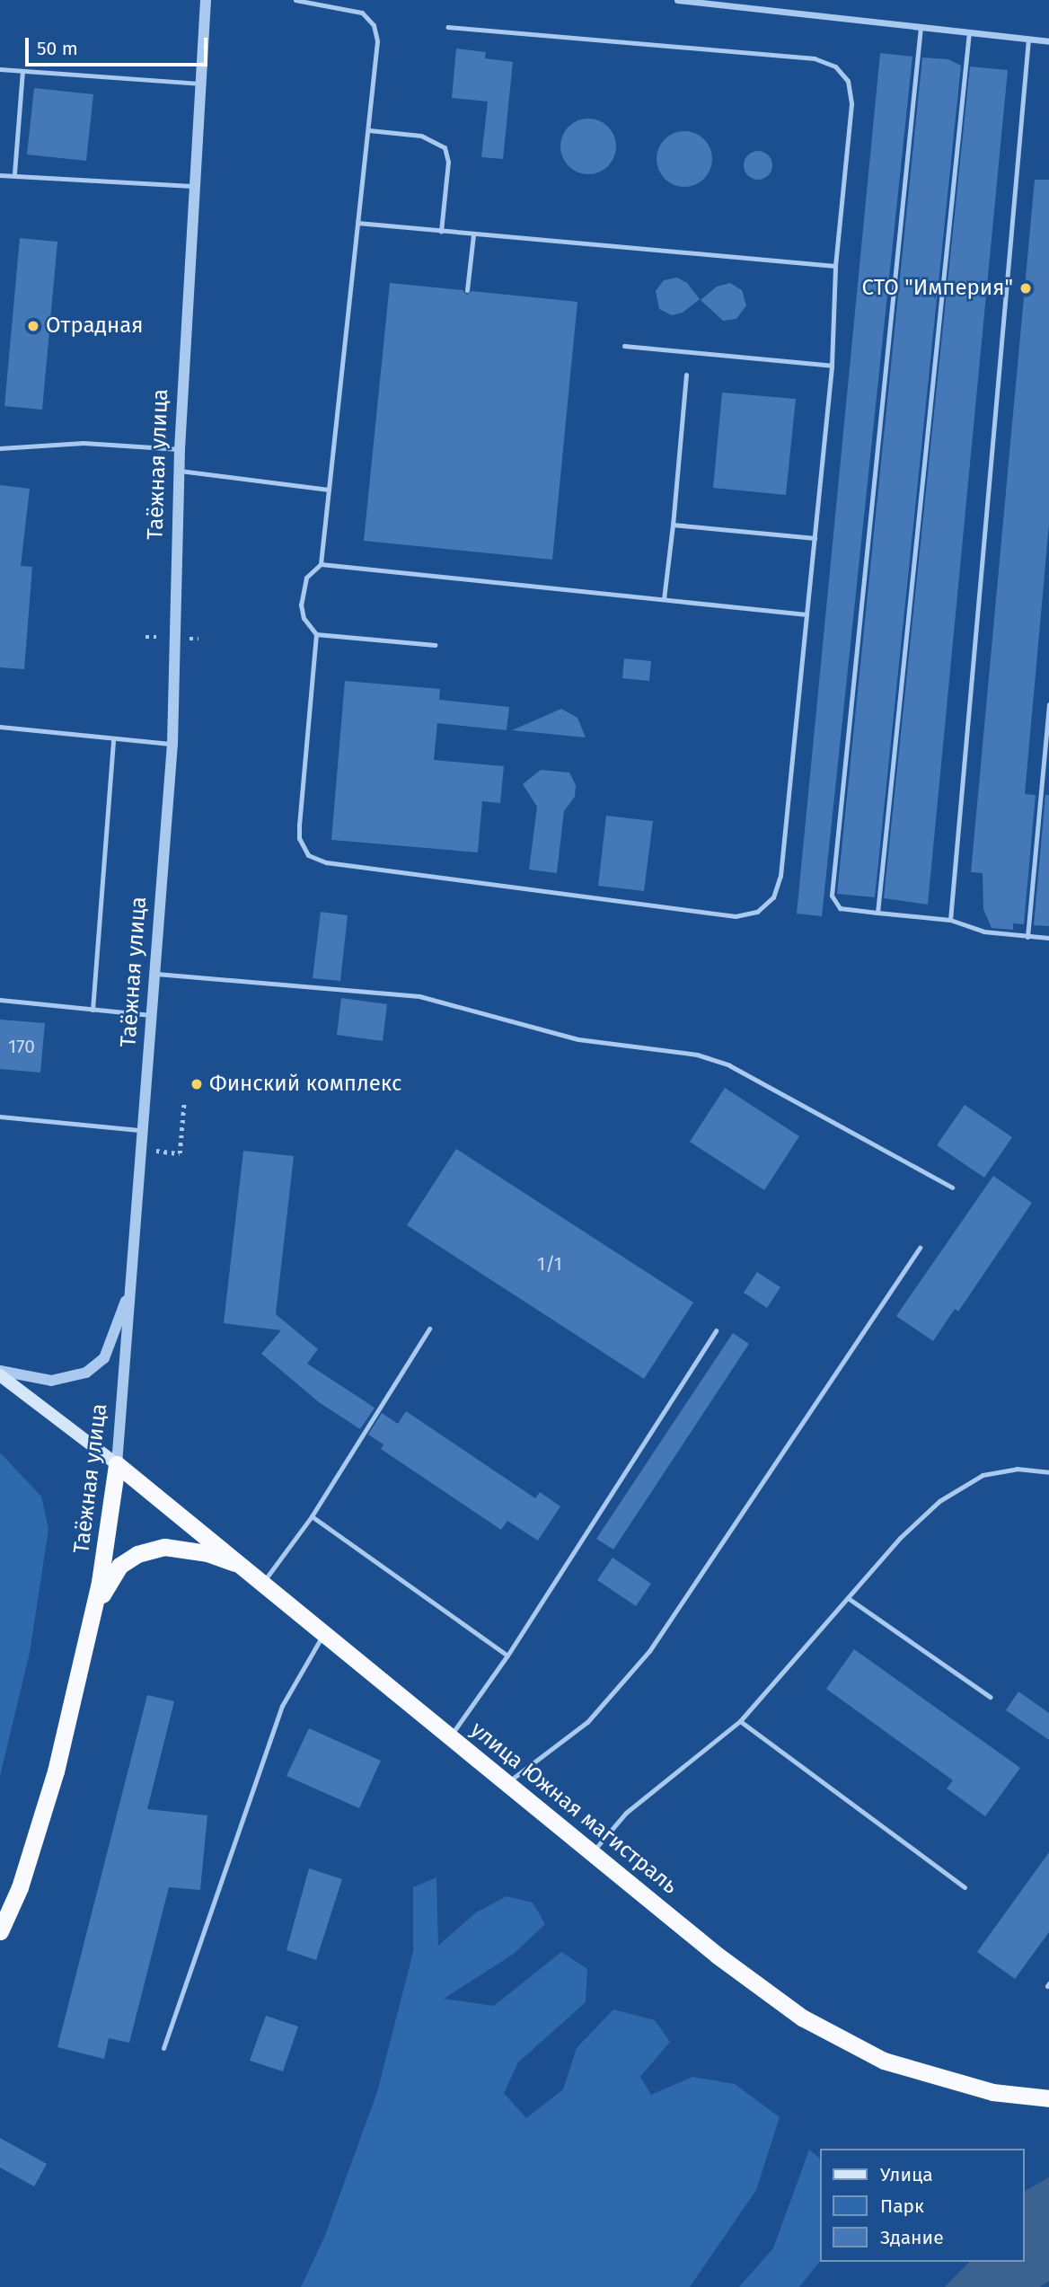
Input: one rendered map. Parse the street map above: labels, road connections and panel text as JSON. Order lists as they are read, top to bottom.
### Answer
{
  "streets": {
    "highway": ["Таёжная улица", "улица Южная магистраль"]
  },
  "crossings": [
    ["Таёжная улица", "улица Южная магистраль"]
  ],
  "places": ["СТО \"Империя\"", "Отрадная", "Финский комплекс"],
  "house_numbers": ["170", "1/1"],
  "legend": ["Улица", "Парк", "Здание"],
  "scale_bar": "50 m"
}
